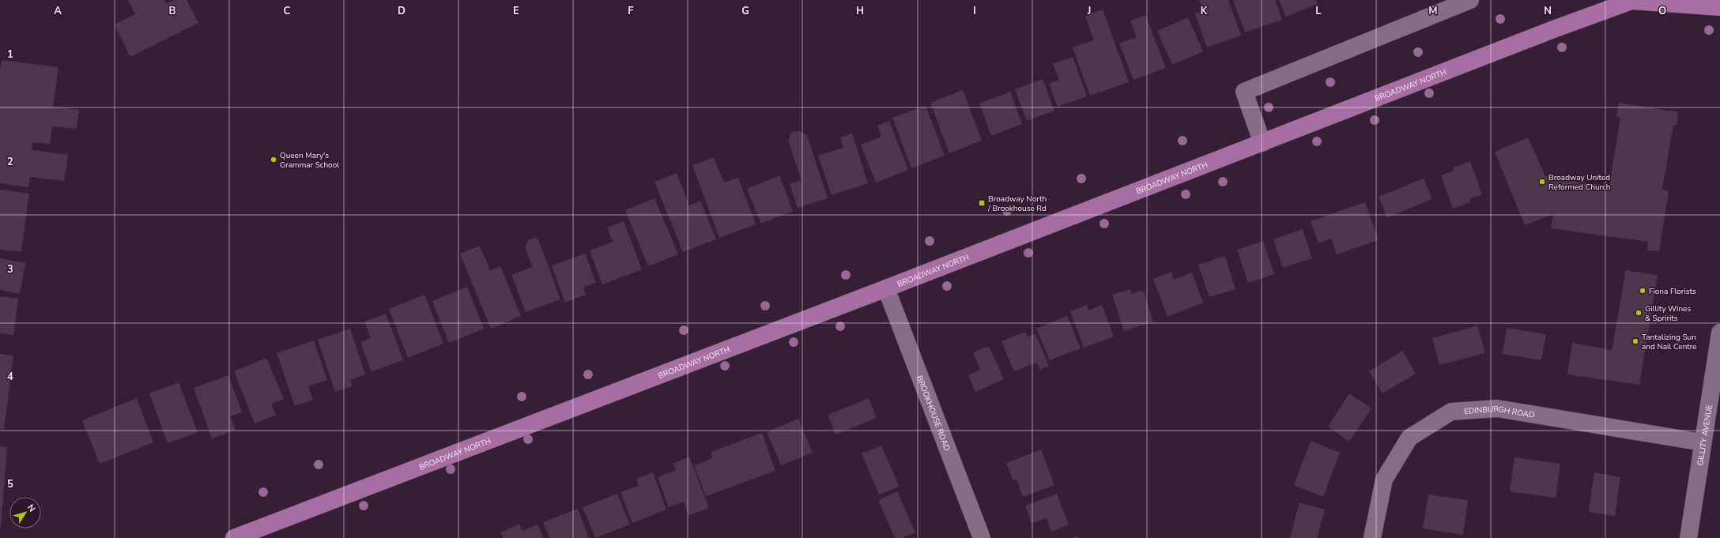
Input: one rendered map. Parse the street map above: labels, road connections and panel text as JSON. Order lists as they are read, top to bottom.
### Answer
{
  "streets": {
    "highway": ["BROADWAY NORTH"],
    "street": ["BROOKHOUSE ROAD", "EDINBURGH ROAD", "GILLITY AVENUE"]
  },
  "crossings": [
    ["BROADWAY NORTH", "BROOKHOUSE ROAD"],
    ["EDINBURGH ROAD", "GILLITY AVENUE"]
  ],
  "places": {
    "other": [
      "Queen Mary's Grammar School",
      "Broadway United Reformed Church",
      "Fiona Florists",
      "Gillity Wines & Spririts",
      "Tantalizing Sun and Nail Centre"
    ],
    "transit": ["Broadway North / Brookhouse Rd"]
  },
  "north": "top right",
  "grid": {
    "columns": [
      "A",
      "B",
      "C",
      "D",
      "E",
      "F",
      "G",
      "H",
      "I",
      "J",
      "K",
      "L",
      "M",
      "N",
      "O"
    ],
    "rows": [
      "1",
      "2",
      "3",
      "4",
      "5"
    ]
  }
}
